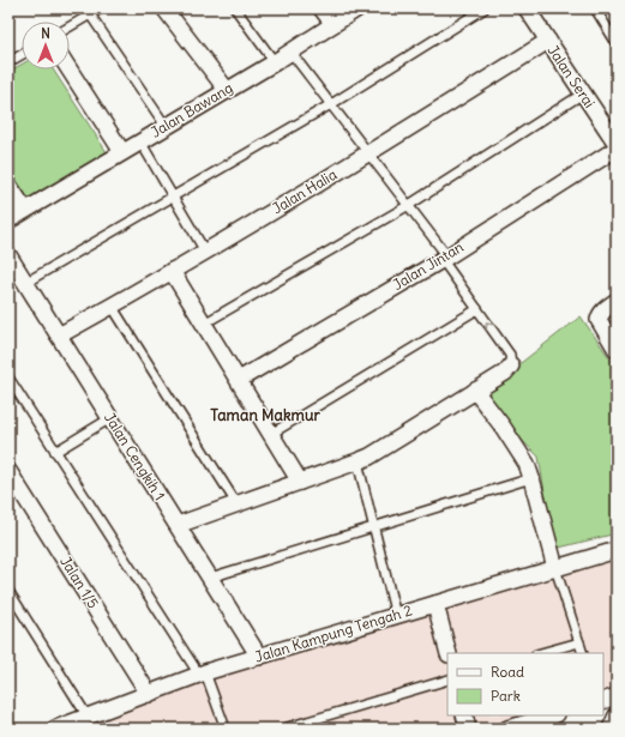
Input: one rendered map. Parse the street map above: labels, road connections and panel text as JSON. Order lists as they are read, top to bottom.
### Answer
{
  "streets": {
    "street": [
      "Jalan Serai",
      "Jalan Bawang",
      "Jalan Halia",
      "Jalan Jintan",
      "Jalan Cengkih 1",
      "Jalan 1/5",
      "Jalan Kampung Tengah 2"
    ]
  },
  "crossings": [
    ["Jalan Serai", "Jalan Halia"],
    ["Jalan Halia", "Jalan Cengkih 1"],
    ["Jalan Cengkih 1", "Jalan Kampung Tengah 2"],
    ["Jalan 1/5", "Jalan Kampung Tengah 2"]
  ],
  "districts": ["Taman Makmur"],
  "legend": ["Road", "Park"],
  "north": "top"
}
